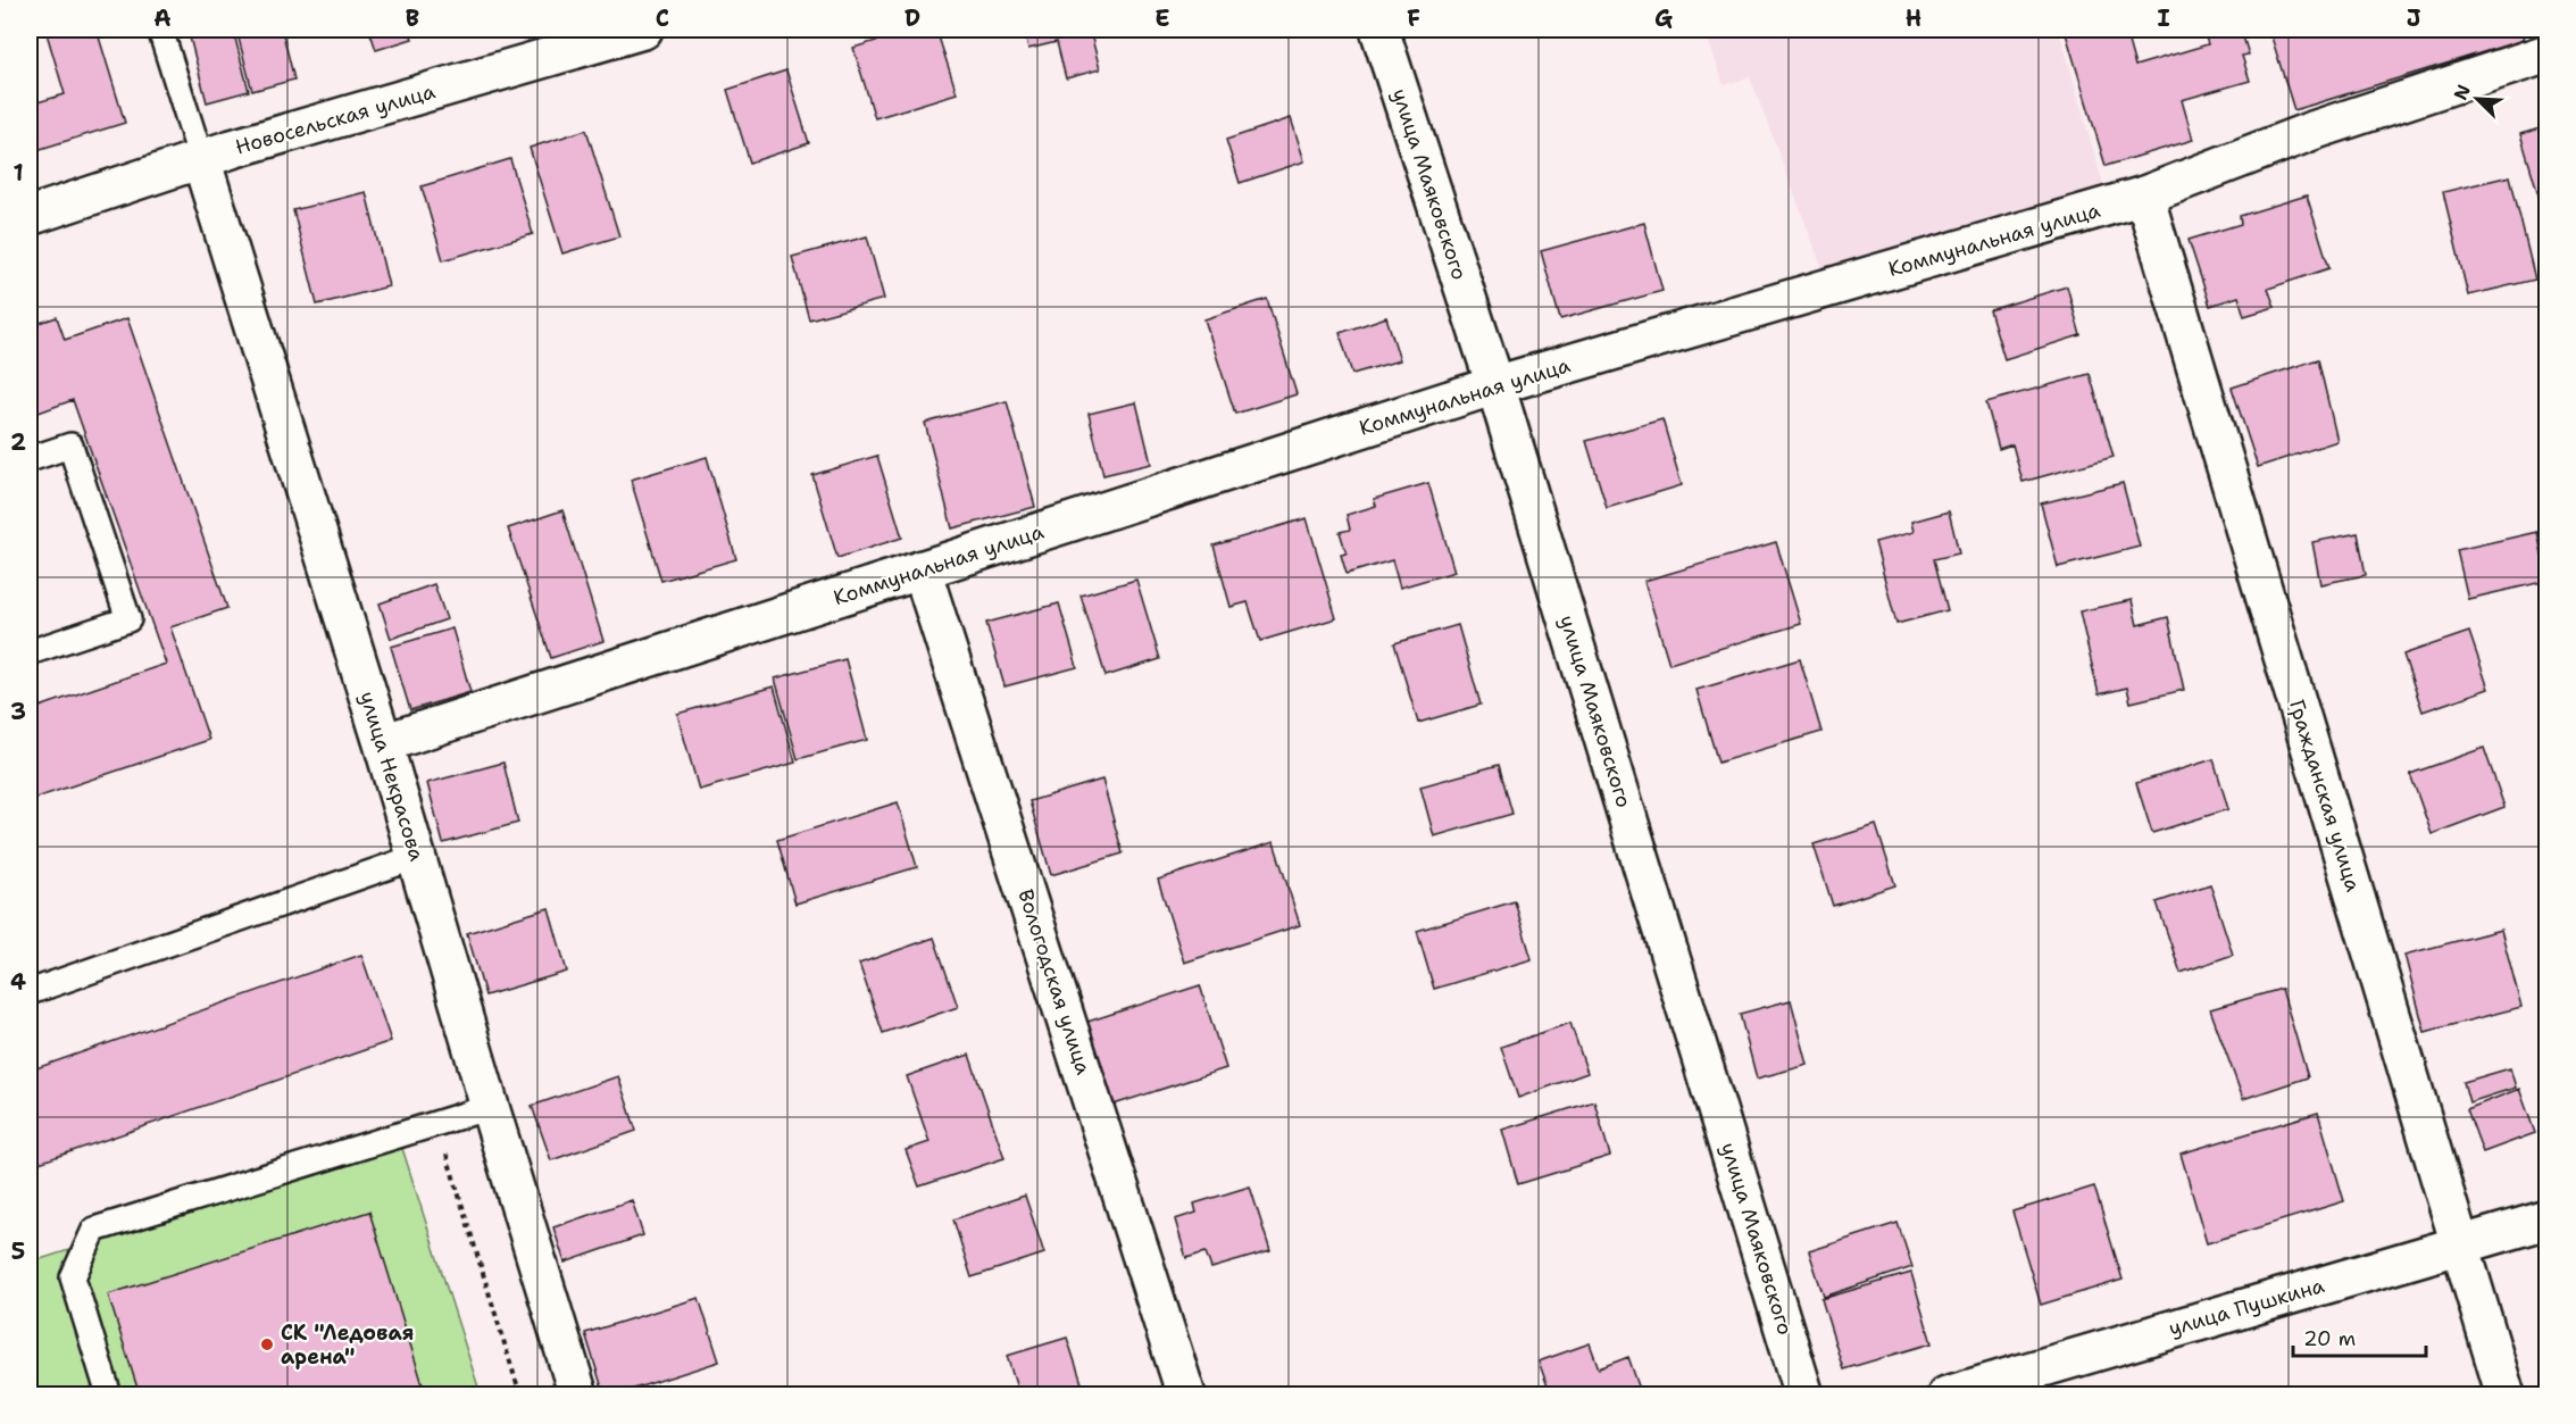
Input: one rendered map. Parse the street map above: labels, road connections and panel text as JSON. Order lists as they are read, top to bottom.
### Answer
{
  "streets": {
    "street": [
      "Новосельская улица",
      "улица Маяковского",
      "Коммунальная улица",
      "улица Некрасова",
      "Гражданская улица",
      "Вологодская улица",
      "улица Пушкина"
    ]
  },
  "crossings": [
    ["Новосельская улица", "улица Некрасова"],
    ["улица Маяковского", "Коммунальная улица"],
    ["Коммунальная улица", "улица Некрасова"],
    ["Коммунальная улица", "Гражданская улица"],
    ["Коммунальная улица", "Вологодская улица"],
    ["Гражданская улица", "улица Пушкина"]
  ],
  "places": ["СК \"Ледовая арена\""],
  "scale_bar": "20 m",
  "north": "top left",
  "grid": {
    "columns": [
      "A",
      "B",
      "C",
      "D",
      "E",
      "F",
      "G",
      "H",
      "I",
      "J"
    ],
    "rows": [
      "1",
      "2",
      "3",
      "4",
      "5"
    ]
  }
}
